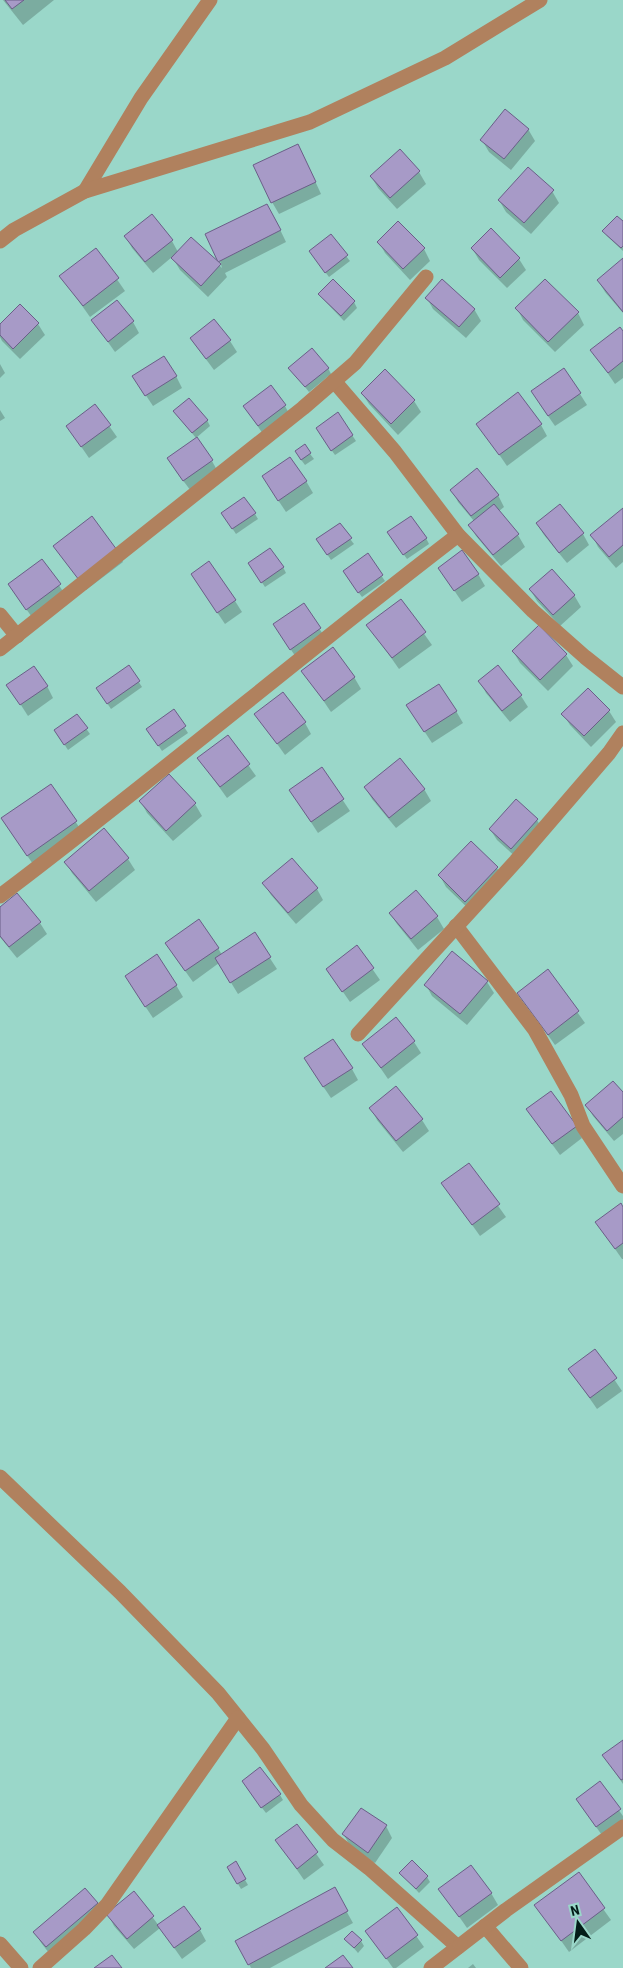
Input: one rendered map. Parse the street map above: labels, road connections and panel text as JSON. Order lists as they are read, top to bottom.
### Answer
{
  "north": "top"
}
